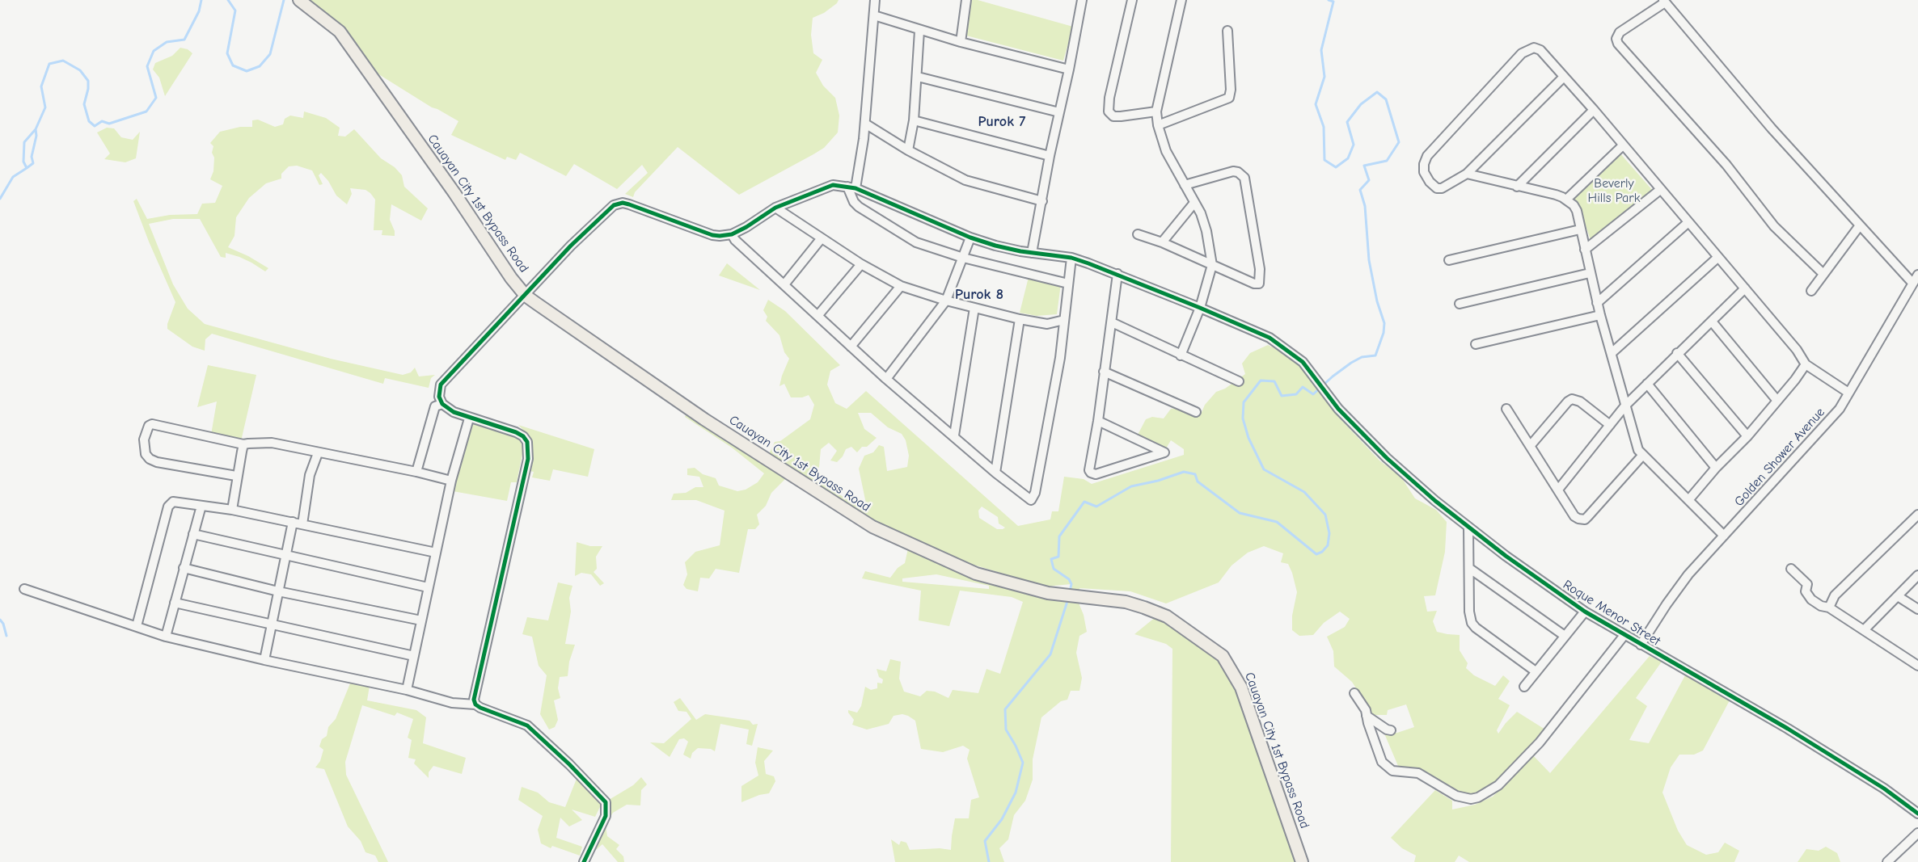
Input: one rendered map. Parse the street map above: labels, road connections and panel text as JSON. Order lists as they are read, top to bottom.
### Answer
{
  "streets": {
    "main road": ["Cauayan City 1st Bypass Road"],
    "street": ["Golden Shower Avenue", "Roque Menor Street"]
  },
  "crossings": [
    ["Golden Shower Avenue", "Roque Menor Street"]
  ],
  "districts": ["Purok 7", "Purok 8"],
  "parks": ["Beverly Hills Park"]
}
